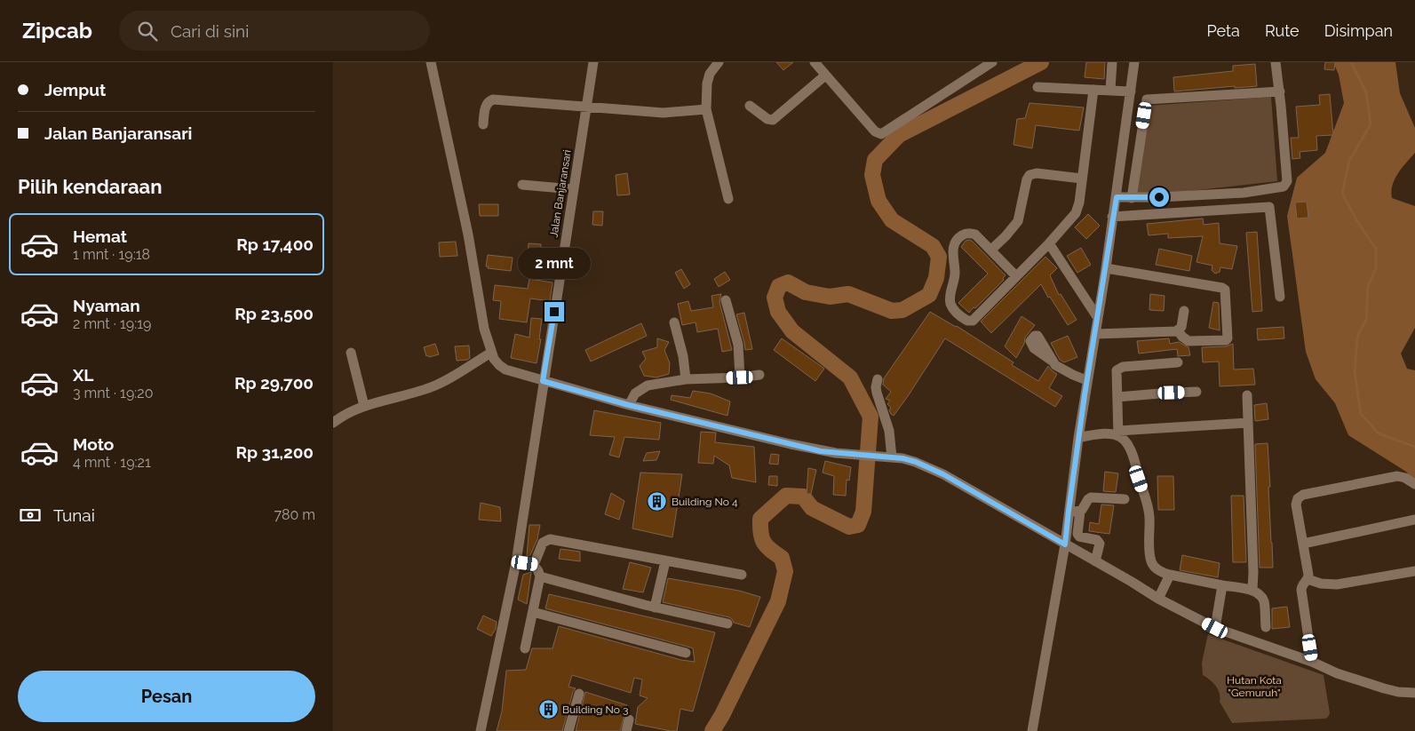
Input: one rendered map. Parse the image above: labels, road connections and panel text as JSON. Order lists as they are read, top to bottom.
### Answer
{
  "streets": {
    "street": ["Jalan Banjaransari"]
  },
  "parks": ["Hutan Kota \"Gemuruh\""],
  "places": {
    "building": ["Building No 4", "Building No 3"]
  },
  "page": {
    "header": "Zipcab",
    "search": "Cari di sini",
    "nav": ["Peta", "Rute", "Disimpan"],
    "banner": ["Jemput", "Jalan Banjaransari"],
    "heading": "Pilih kendaraan",
    "list": [
      {
        "name": "Hemat",
        "note": "1 mnt · 19:18",
        "value": "Rp 17,400"
      },
      {
        "name": "Nyaman",
        "note": "2 mnt · 19:19",
        "value": "Rp 23,500"
      },
      {
        "name": "XL",
        "note": "3 mnt · 19:20",
        "value": "Rp 29,700"
      },
      {
        "name": "Moto",
        "note": "4 mnt · 19:21",
        "value": "Rp 31,200"
      }
    ],
    "bubble": "2 mnt",
    "pay": ["Tunai", "780 m"],
    "buttons": "Pesan"
  }
}
